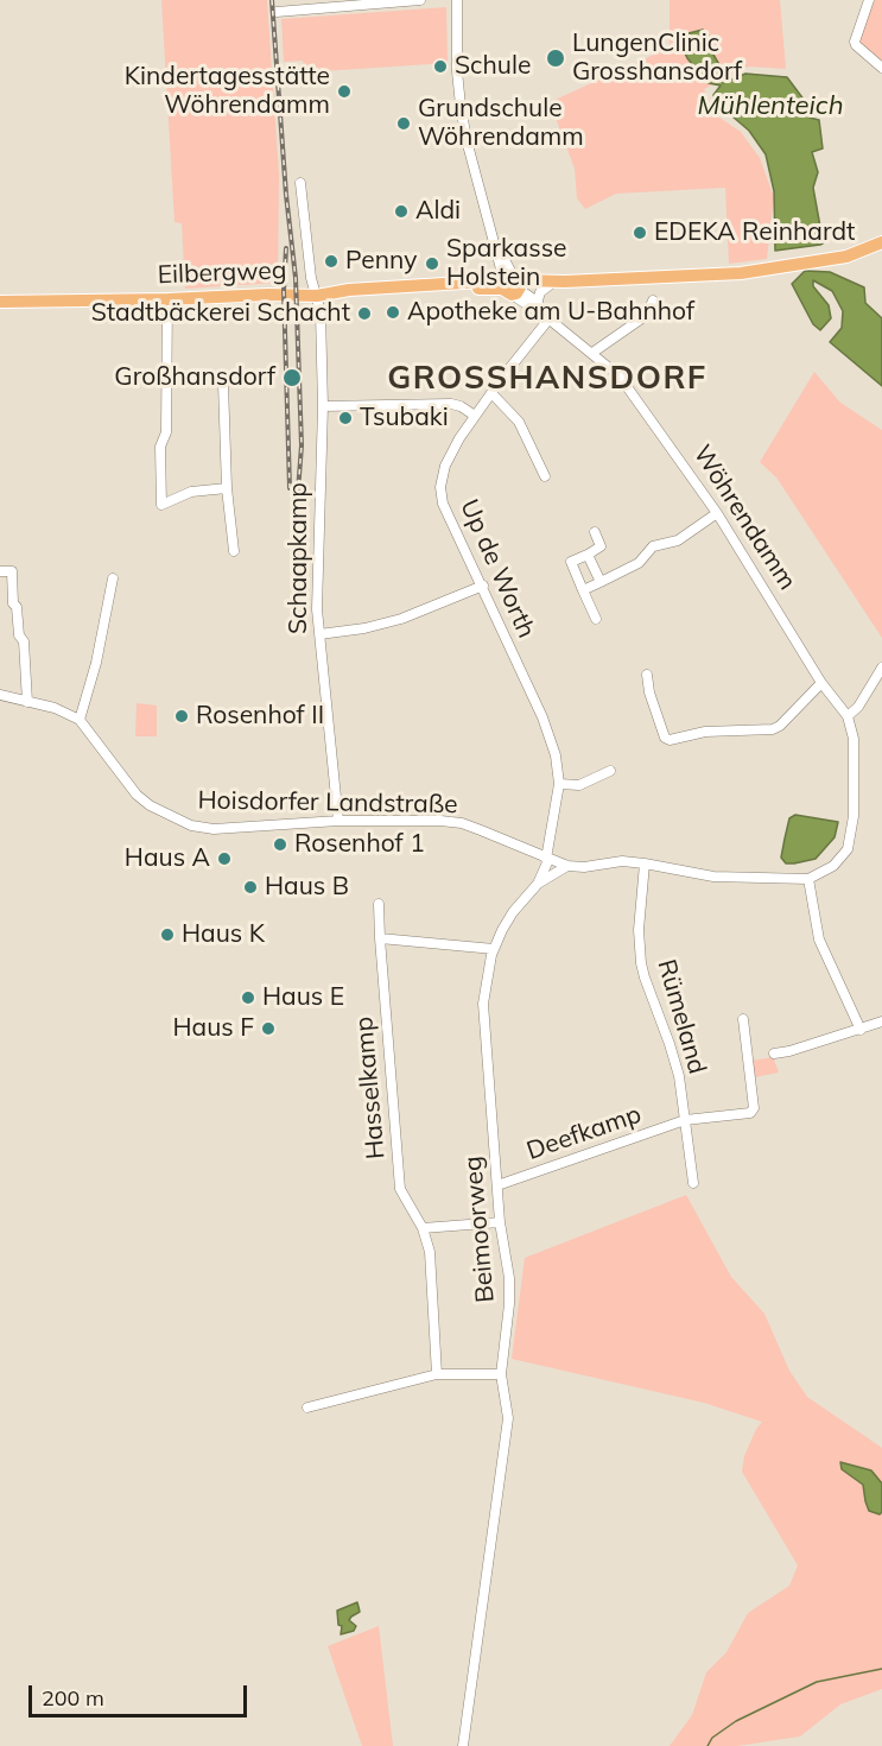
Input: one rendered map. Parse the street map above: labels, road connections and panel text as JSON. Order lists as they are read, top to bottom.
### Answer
{
  "streets": {
    "main road": ["Eilbergweg"],
    "street": [
      "Wöhrendamm",
      "Schaapkamp",
      "Up de Worth",
      "Hoisdorfer Landstraße",
      "Rümeland",
      "Hasselkamp",
      "Deefkamp",
      "Beimoorweg"
    ]
  },
  "crossings": [
    ["Eilbergweg", "Wöhrendamm"],
    ["Eilbergweg", "Schaapkamp"],
    ["Wöhrendamm", "Up de Worth"],
    ["Schaapkamp", "Hoisdorfer Landstraße"],
    ["Up de Worth", "Hoisdorfer Landstraße"],
    ["Up de Worth", "Beimoorweg"],
    ["Hoisdorfer Landstraße", "Rümeland"],
    ["Hoisdorfer Landstraße", "Beimoorweg"],
    ["Rümeland", "Deefkamp"],
    ["Deefkamp", "Beimoorweg"]
  ],
  "districts": ["GROSSHANSDORF"],
  "water": ["Mühlenteich"],
  "places": [
    "LungenClinic Grosshansdorf",
    "Schule",
    "Kindertagesstätte Wöhrendamm",
    "Grundschule Wöhrendamm",
    "Aldi",
    "EDEKA Reinhardt",
    "Penny",
    "Sparkasse Holstein",
    "Apotheke am U-Bahnhof",
    "Stadtbäckerei Schacht",
    "Großhansdorf",
    "Tsubaki",
    "Rosenhof II",
    "Rosenhof 1",
    "Haus A",
    "Haus B",
    "Haus K",
    "Haus E",
    "Haus F"
  ],
  "scale_bar": "200 m"
}
